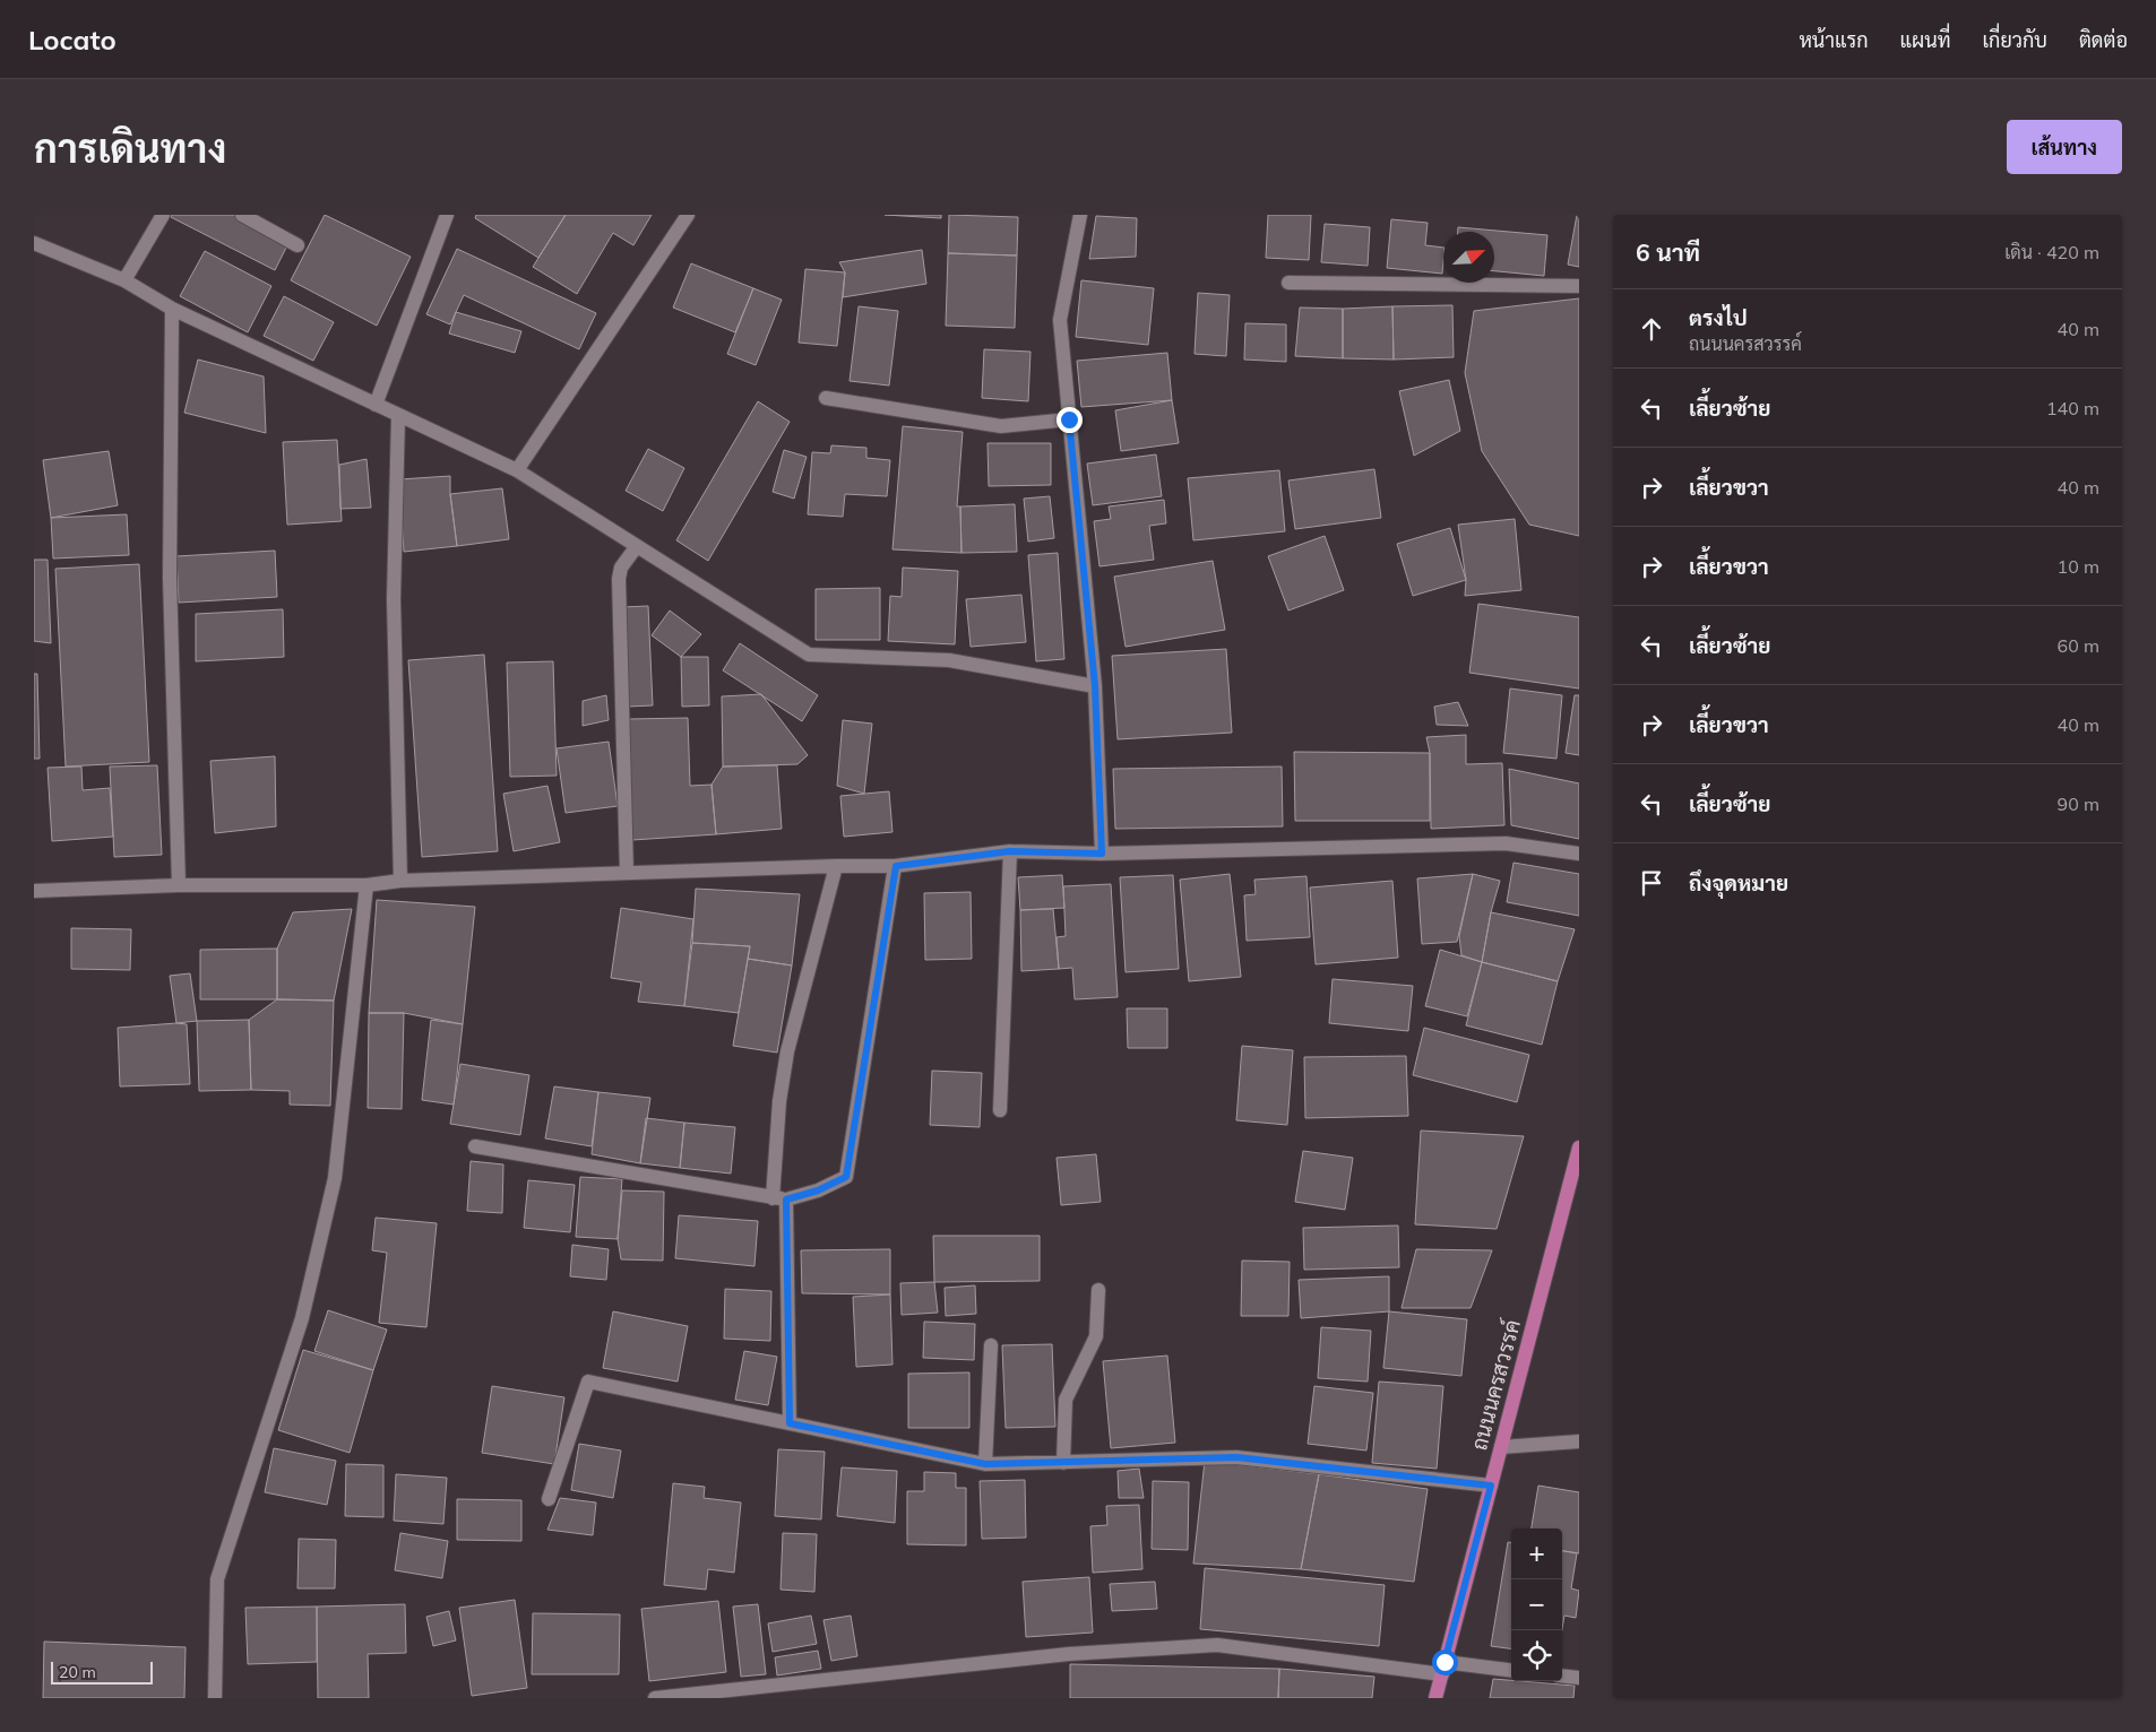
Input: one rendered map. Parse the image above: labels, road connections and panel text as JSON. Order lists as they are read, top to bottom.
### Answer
{
  "streets": {
    "main road": ["ถนนนครสวรรค์"]
  },
  "scale_bar": "20 m",
  "north": "top right",
  "page": {
    "header": "Locato",
    "nav": [
      "หน้าแรก",
      "แผนที่",
      "เกี่ยวกับ",
      "ติดต่อ"
    ],
    "buttons": "เส้นทาง",
    "title": "การเดินทาง",
    "heading": ["6 นาที", "เดิน · 420 m"],
    "list": [
      ["ตรงไป", "ถนนนครสวรรค์", "40 m"],
      ["เลี้ยวซ้าย", "140 m"],
      ["เลี้ยวขวา", "40 m"],
      ["เลี้ยวขวา", "10 m"],
      ["เลี้ยวซ้าย", "60 m"],
      ["เลี้ยวขวา", "40 m"],
      ["เลี้ยวซ้าย", "90 m"],
      "ถึงจุดหมาย"
    ],
    "map_buttons": ["+", "−"],
    "scale": "20 m"
  }
}
